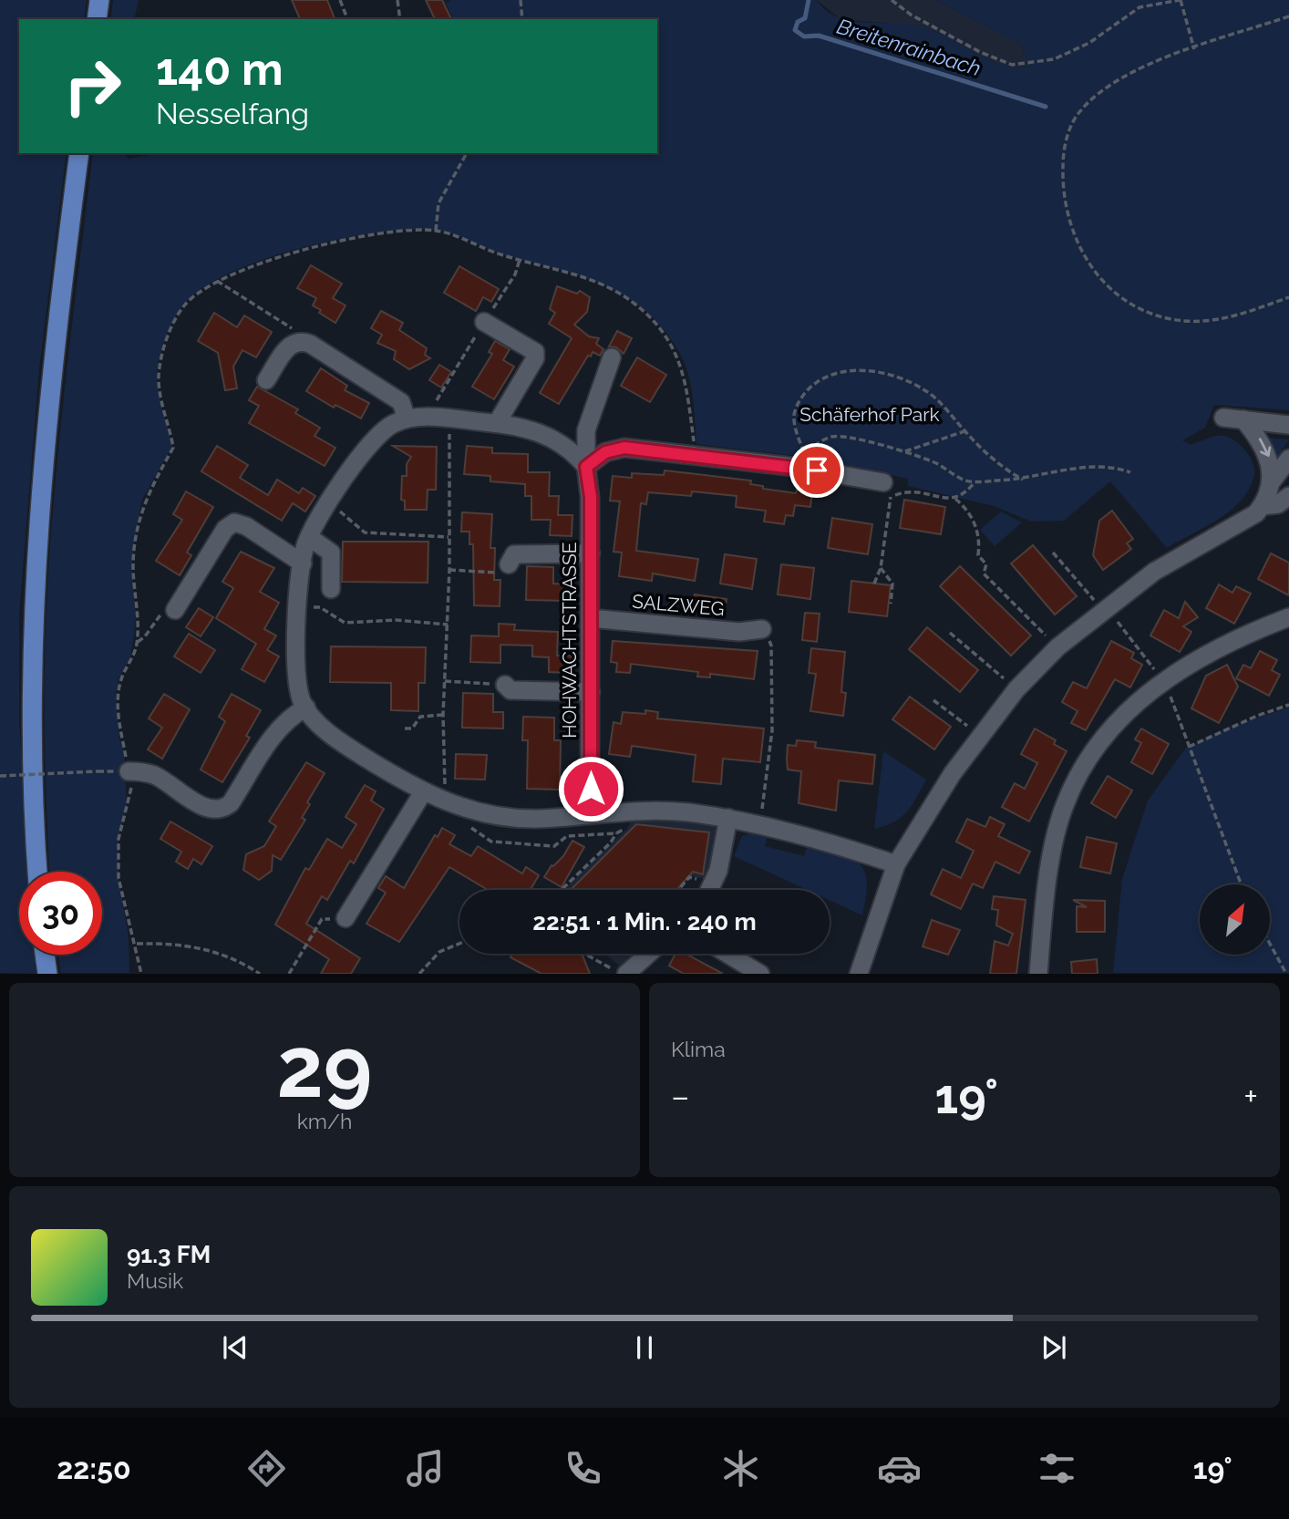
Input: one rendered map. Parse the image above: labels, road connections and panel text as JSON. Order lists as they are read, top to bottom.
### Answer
{
  "streets": {
    "street": ["SALZWEG", "HOHWACHTSTRASSE"]
  },
  "crossings": [
    ["SALZWEG", "HOHWACHTSTRASSE"]
  ],
  "water": ["Breitenrainbach"],
  "parks": ["Schäferhof Park"],
  "north": "top right",
  "page": {
    "turn": ["140 m", "Nesselfang"],
    "limit": "30",
    "trip": "22:51 · 1 Min. · 240 m",
    "tile": [
      ["29", "km/h"],
      "Klima"
    ],
    "heat": ["−", "19°", "+"],
    "song": ["91.3 FM", "Musik"],
    "tabs": ["22:50", "19°"]
  }
}
